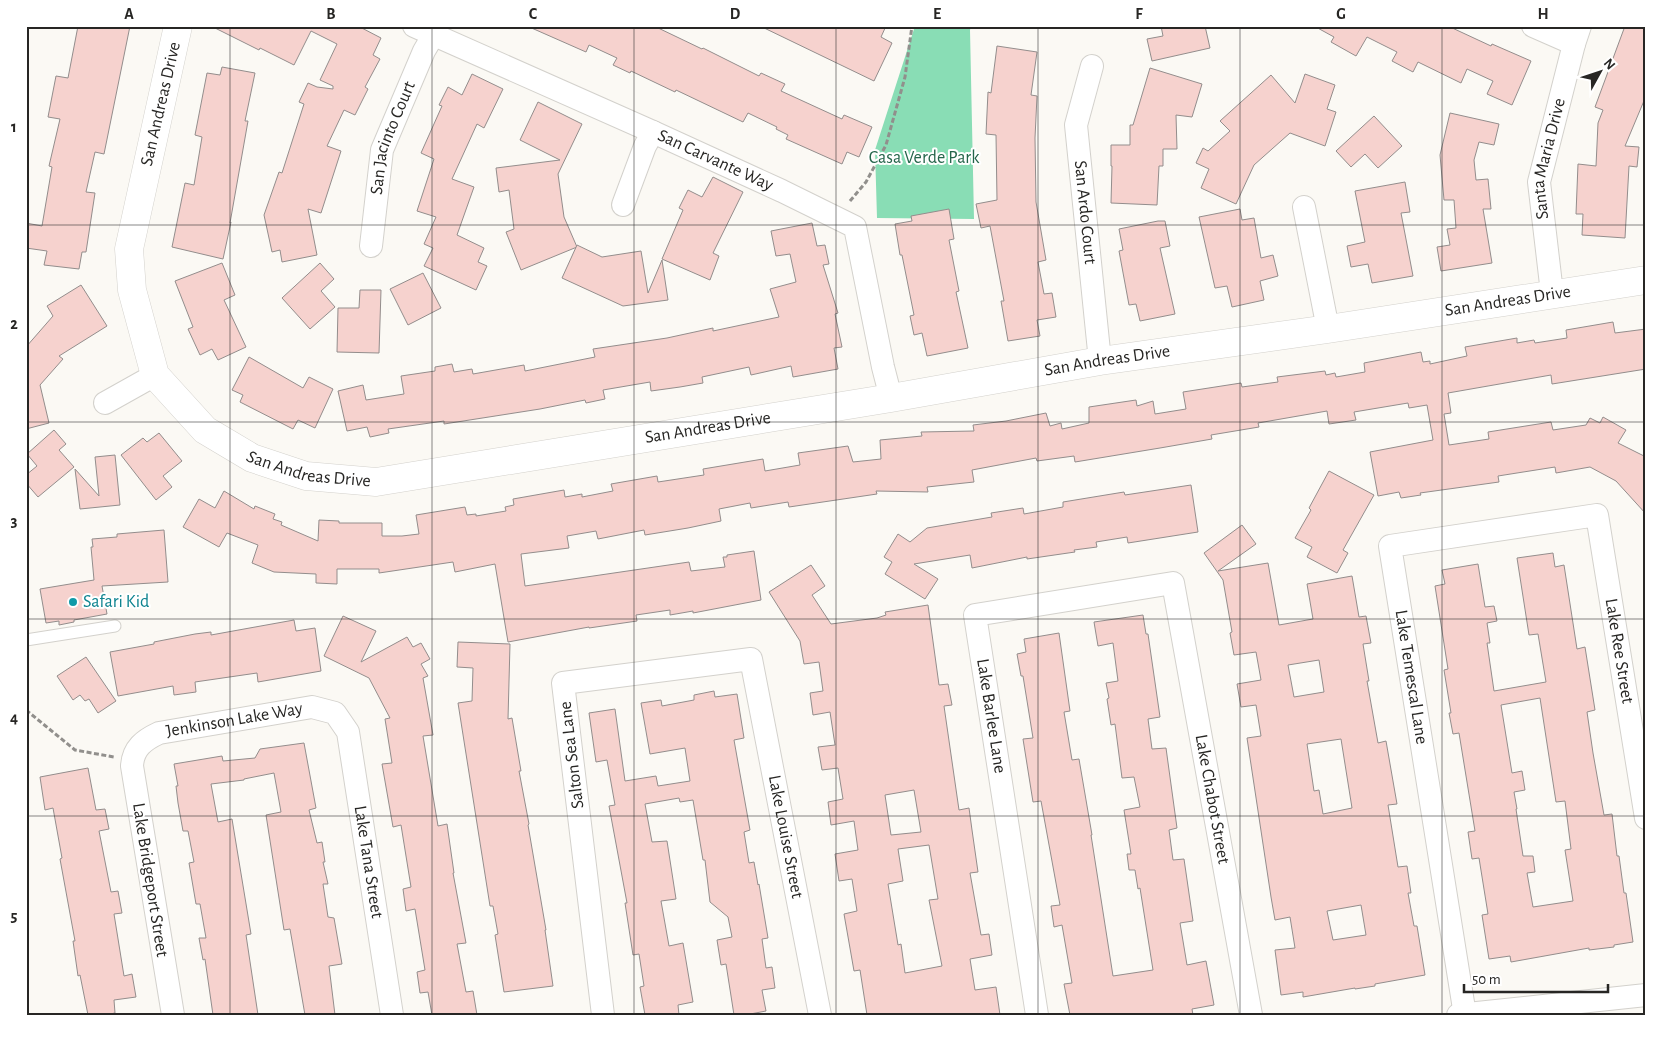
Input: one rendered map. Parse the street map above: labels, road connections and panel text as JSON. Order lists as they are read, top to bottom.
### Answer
{
  "streets": {
    "street": [
      "San Andreas Drive",
      "San Jacinto Court",
      "Santa Maria Drive",
      "San Carvante Way",
      "San Ardo Court",
      "Lake Ree Street",
      "Lake Temescal Lane",
      "Lake Barlee Lane",
      "Jenkinson Lake Way",
      "Salton Sea Lane",
      "Lake Chabot Street",
      "Lake Louise Street",
      "Lake Tana Street",
      "Lake Bridgeport Street"
    ]
  },
  "crossings": [
    ["San Andreas Drive", "Santa Maria Drive"],
    ["San Andreas Drive", "San Carvante Way"],
    ["San Andreas Drive", "San Ardo Court"],
    ["San Jacinto Court", "San Carvante Way"],
    ["Lake Ree Street", "Lake Temescal Lane"],
    ["Lake Barlee Lane", "Lake Chabot Street"],
    ["Jenkinson Lake Way", "Lake Tana Street"],
    ["Jenkinson Lake Way", "Lake Bridgeport Street"],
    ["Salton Sea Lane", "Lake Louise Street"]
  ],
  "parks": ["Casa Verde Park"],
  "places": ["Safari Kid"],
  "scale_bar": "50 m",
  "north": "top right",
  "grid": {
    "columns": [
      "A",
      "B",
      "C",
      "D",
      "E",
      "F",
      "G",
      "H"
    ],
    "rows": [
      "1",
      "2",
      "3",
      "4",
      "5"
    ]
  }
}
